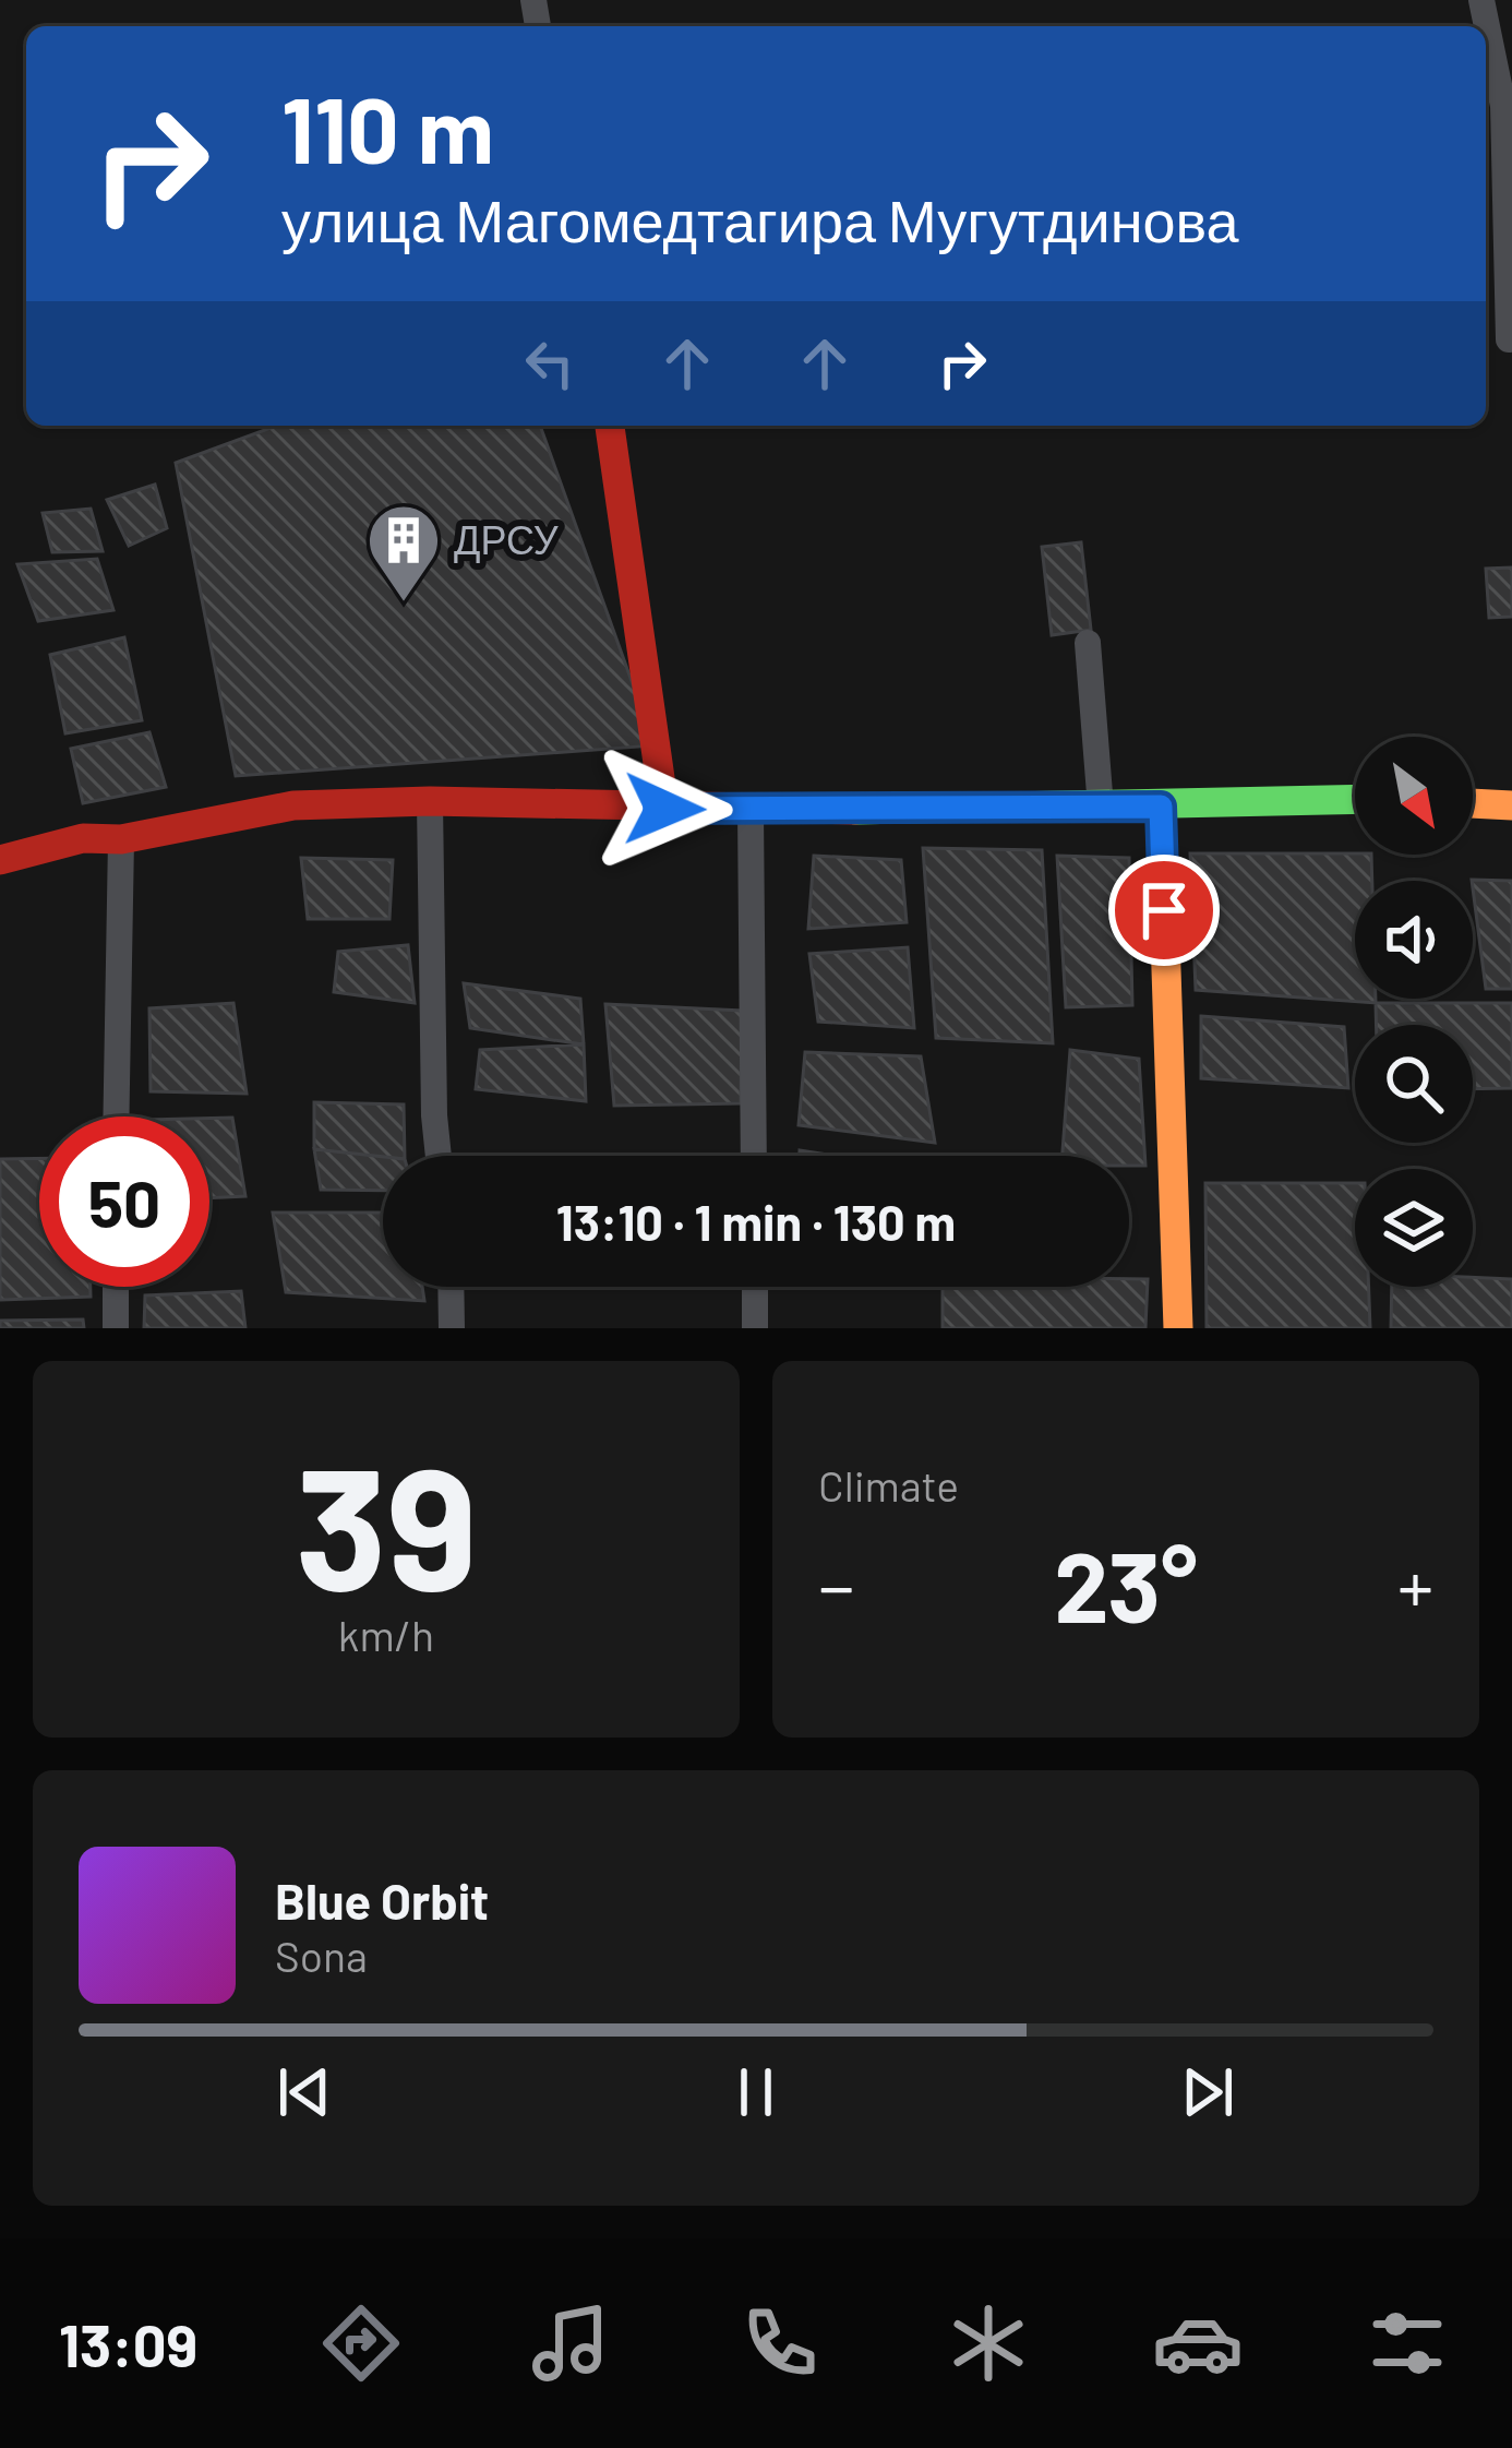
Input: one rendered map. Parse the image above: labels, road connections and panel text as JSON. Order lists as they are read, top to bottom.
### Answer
{
  "places": {
    "building": ["ДРСУ"]
  },
  "north": "bottom right",
  "page": {
    "turn": ["110 m", "улица Магомедтагира Мугутдинова"],
    "limit": "50",
    "trip": "13:10 · 1 min · 130 m",
    "tile": [
      ["39", "km/h"],
      "Climate"
    ],
    "heat": ["−", "23°", "+"],
    "song": ["Blue Orbit", "Sona"],
    "tabs": "13:09"
  }
}
